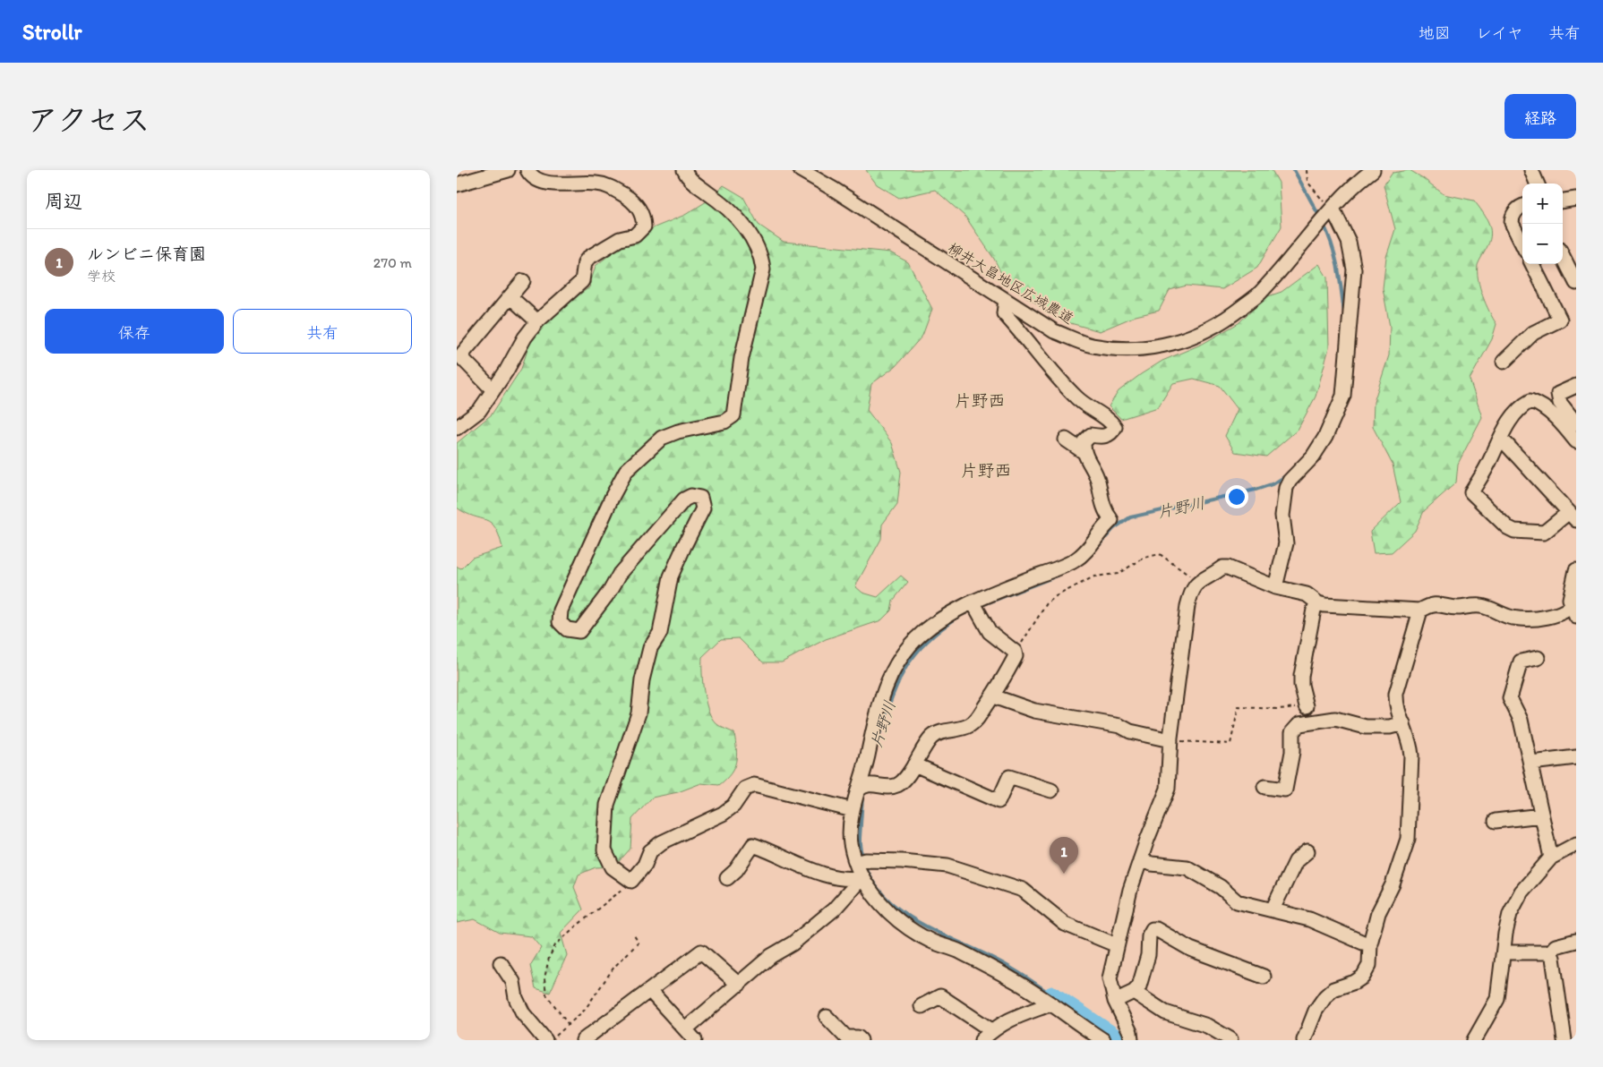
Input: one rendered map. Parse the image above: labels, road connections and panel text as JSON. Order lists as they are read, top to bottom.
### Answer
{
  "streets": {
    "street": ["柳井大畠地区広域農道"]
  },
  "districts": ["片野西", "片野西"],
  "water": ["片野川"],
  "page": {
    "header": "Strollr",
    "nav": ["地図", "レイヤ", "共有"],
    "title": "アクセス",
    "buttons": [
      "経路",
      ["保存", "共有"]
    ],
    "heading": "周辺",
    "map_buttons": ["+", "−"],
    "list": [
      {
        "mark": "1",
        "name": "ルンビニ保育園",
        "note": "学校",
        "value": "270 m"
      }
    ],
    "pins": "1"
  }
}
